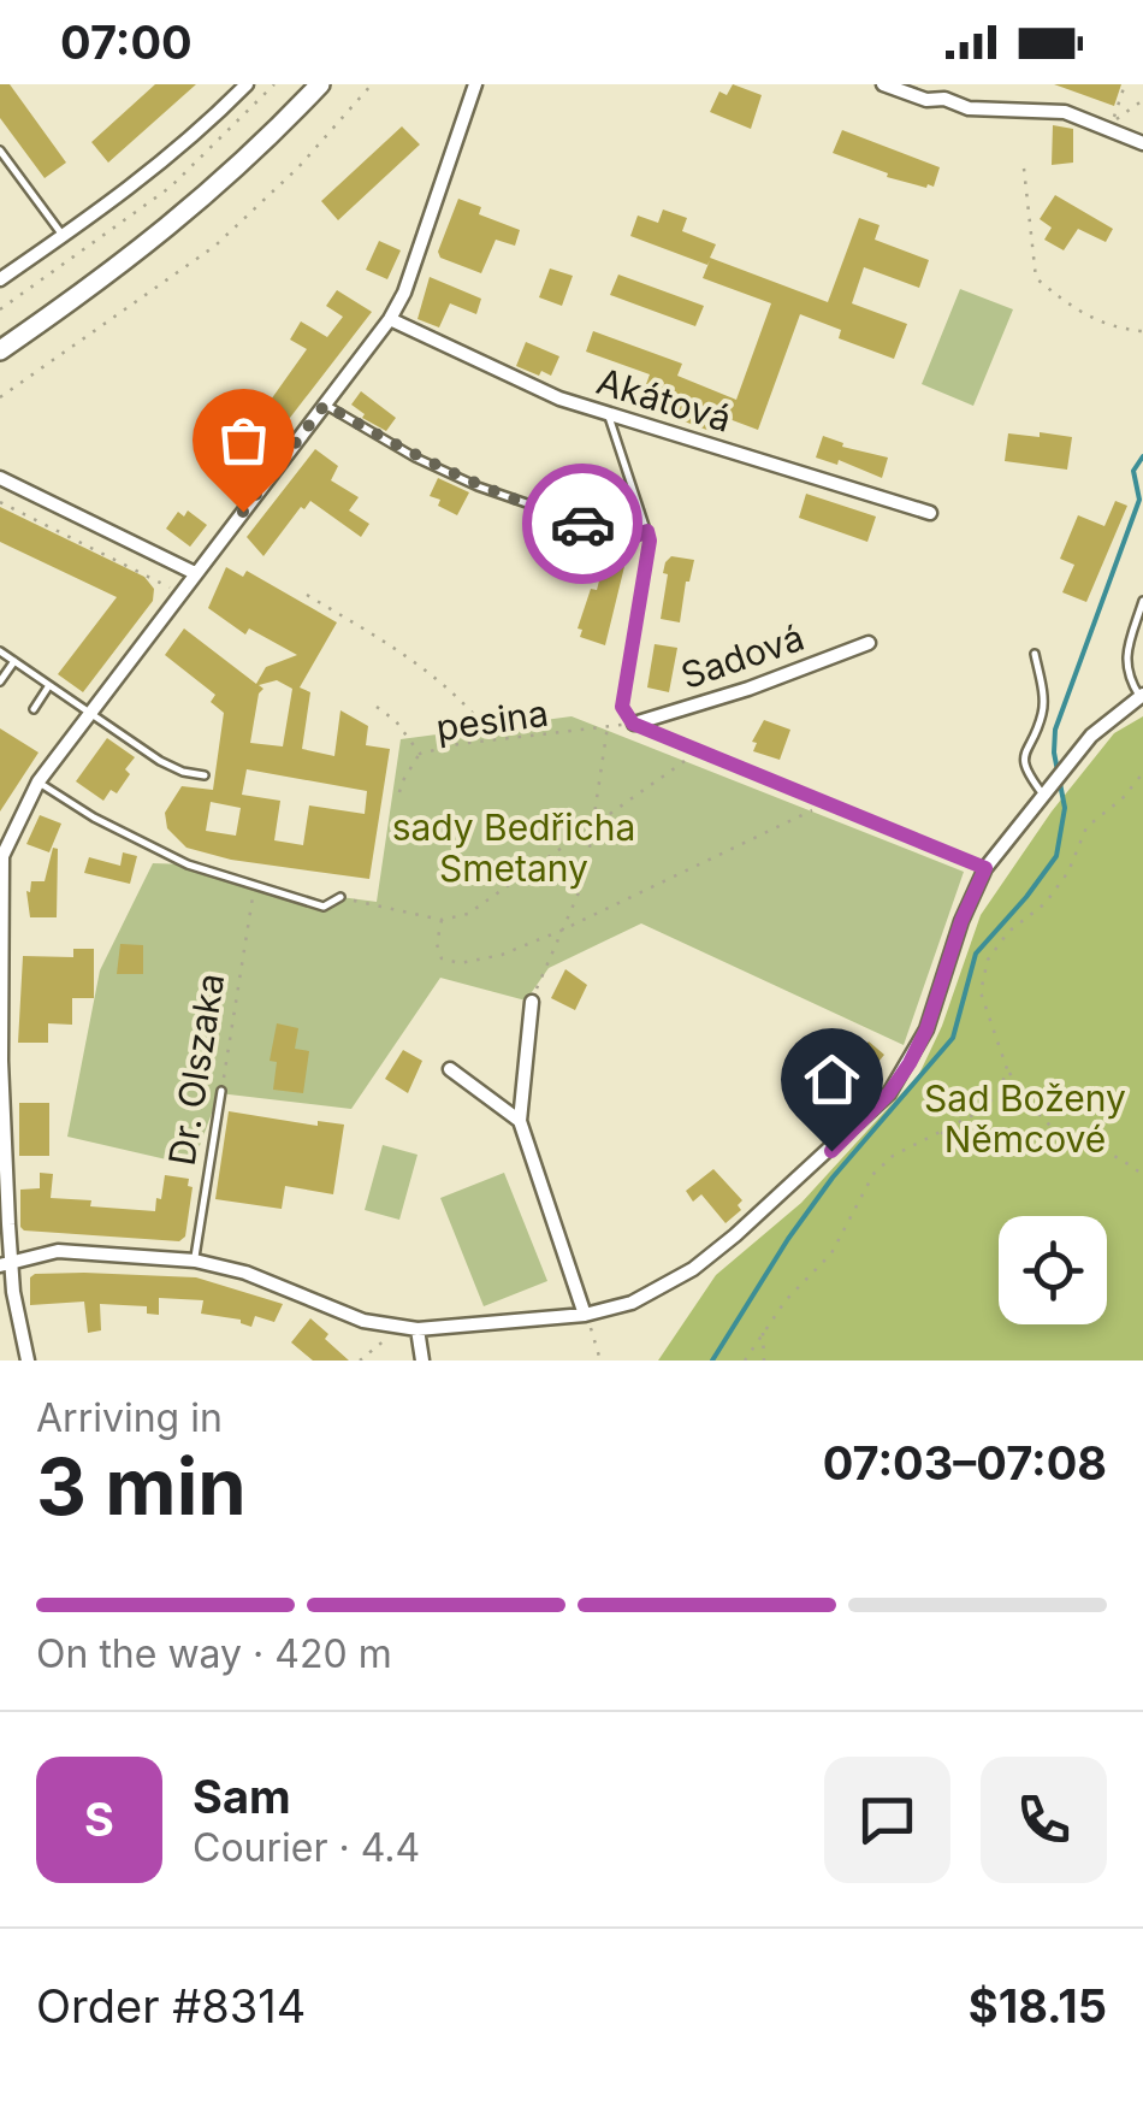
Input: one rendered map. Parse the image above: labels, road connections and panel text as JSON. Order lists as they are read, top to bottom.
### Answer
{
  "streets": {
    "street": ["Akátová", "Sadová"],
    "lane": ["Dr. Olszaka"],
    "path": ["pesina"]
  },
  "crossings": [
    ["Akátová", "Sadová"],
    ["Sadová", "pesina"]
  ],
  "parks": ["sady Bedřicha Smetany", "Sad Boženy Němcové"],
  "page": {
    "status": "07:00",
    "heading": ["3 min", "Arriving in", "07:03–07:08"],
    "panel": [
      "Sam",
      "Courier · 4.4",
      "Order #8314",
      "$18.15"
    ],
    "bar": "On the way · 420 m",
    "round": "S"
  }
}
